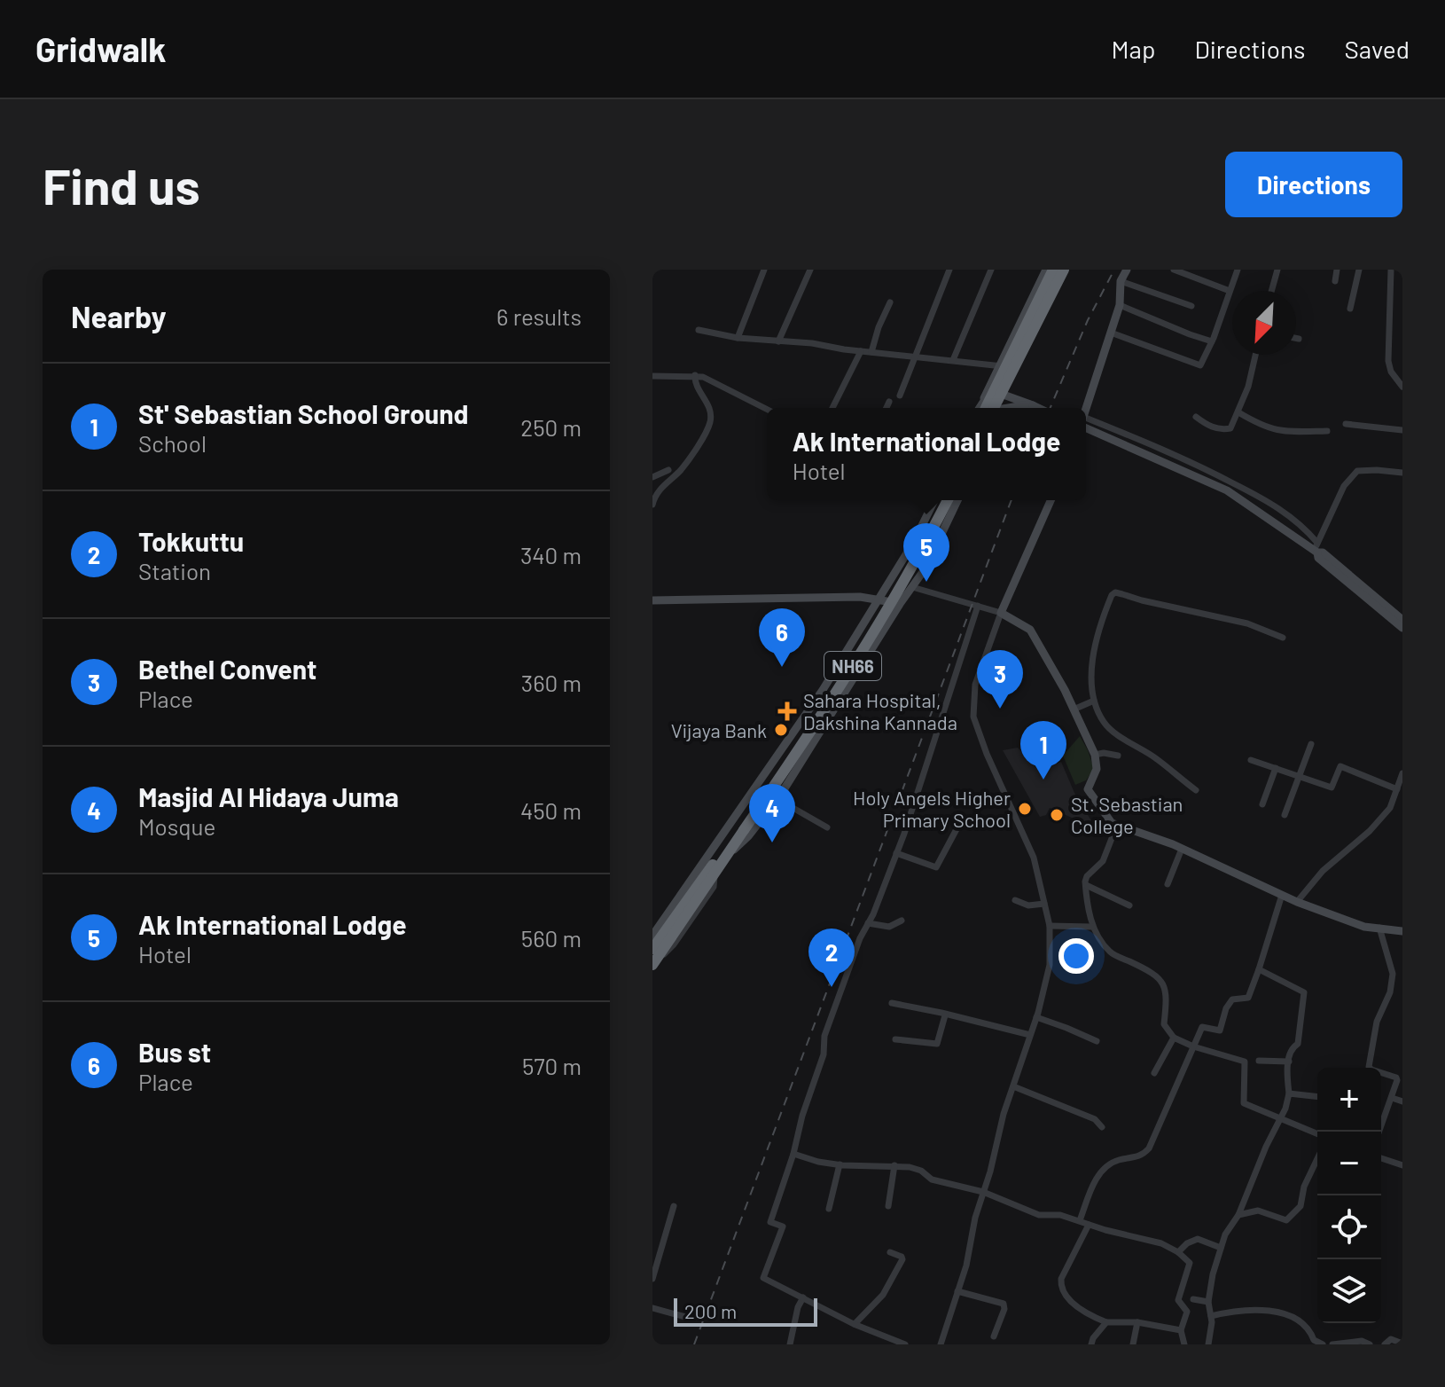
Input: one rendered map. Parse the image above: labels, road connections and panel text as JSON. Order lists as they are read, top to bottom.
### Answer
{
  "streets": {
    "highway": ["NH66"]
  },
  "places": {
    "health": ["Sahara Hospital, Dakshina Kannada"],
    "other": ["Vijaya Bank", "Holy Angels Higher Primary School", "St. Sebastian College"]
  },
  "scale_bar": "200 m",
  "north": "bottom left",
  "page": {
    "header": "Gridwalk",
    "nav": ["Map", "Directions", "Saved"],
    "buttons": "Directions",
    "title": "Find us",
    "heading": ["Nearby", "6 results"],
    "list": [
      {
        "mark": "1",
        "name": "St' Sebastian School Ground",
        "note": "School",
        "value": "250 m"
      },
      {
        "mark": "2",
        "name": "Tokkuttu",
        "note": "Station",
        "value": "340 m"
      },
      {
        "mark": "3",
        "name": "Bethel Convent",
        "note": "Place",
        "value": "360 m"
      },
      {
        "mark": "4",
        "name": "Masjid Al Hidaya Juma",
        "note": "Mosque",
        "value": "450 m"
      },
      {
        "mark": "5",
        "name": "Ak International Lodge",
        "note": "Hotel",
        "value": "560 m"
      },
      {
        "mark": "6",
        "name": "Bus st",
        "note": "Place",
        "value": "570 m"
      }
    ],
    "popup": ["Ak International Lodge", "Hotel"],
    "pins": [
      "5",
      "6",
      "3",
      "1",
      "4",
      "2"
    ],
    "map_buttons": ["+", "−"],
    "scale": "200 m"
  }
}
